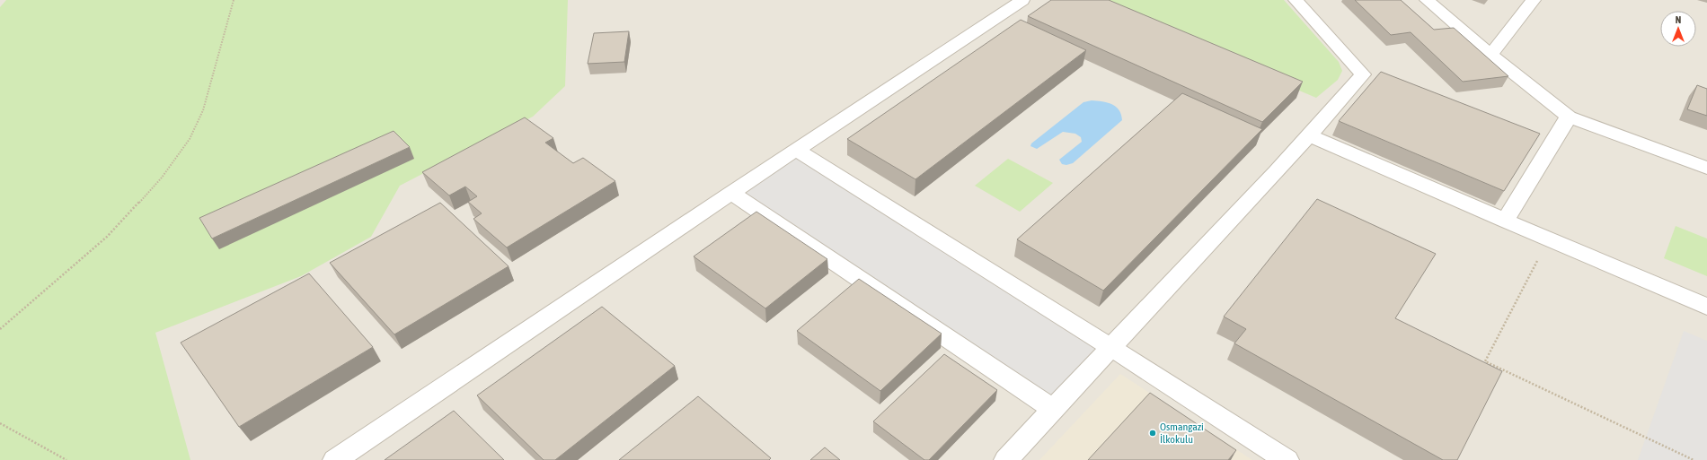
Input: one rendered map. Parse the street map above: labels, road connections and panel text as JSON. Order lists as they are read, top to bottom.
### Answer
{
  "places": ["Osmangazi İlkokulu"],
  "north": "top"
}
